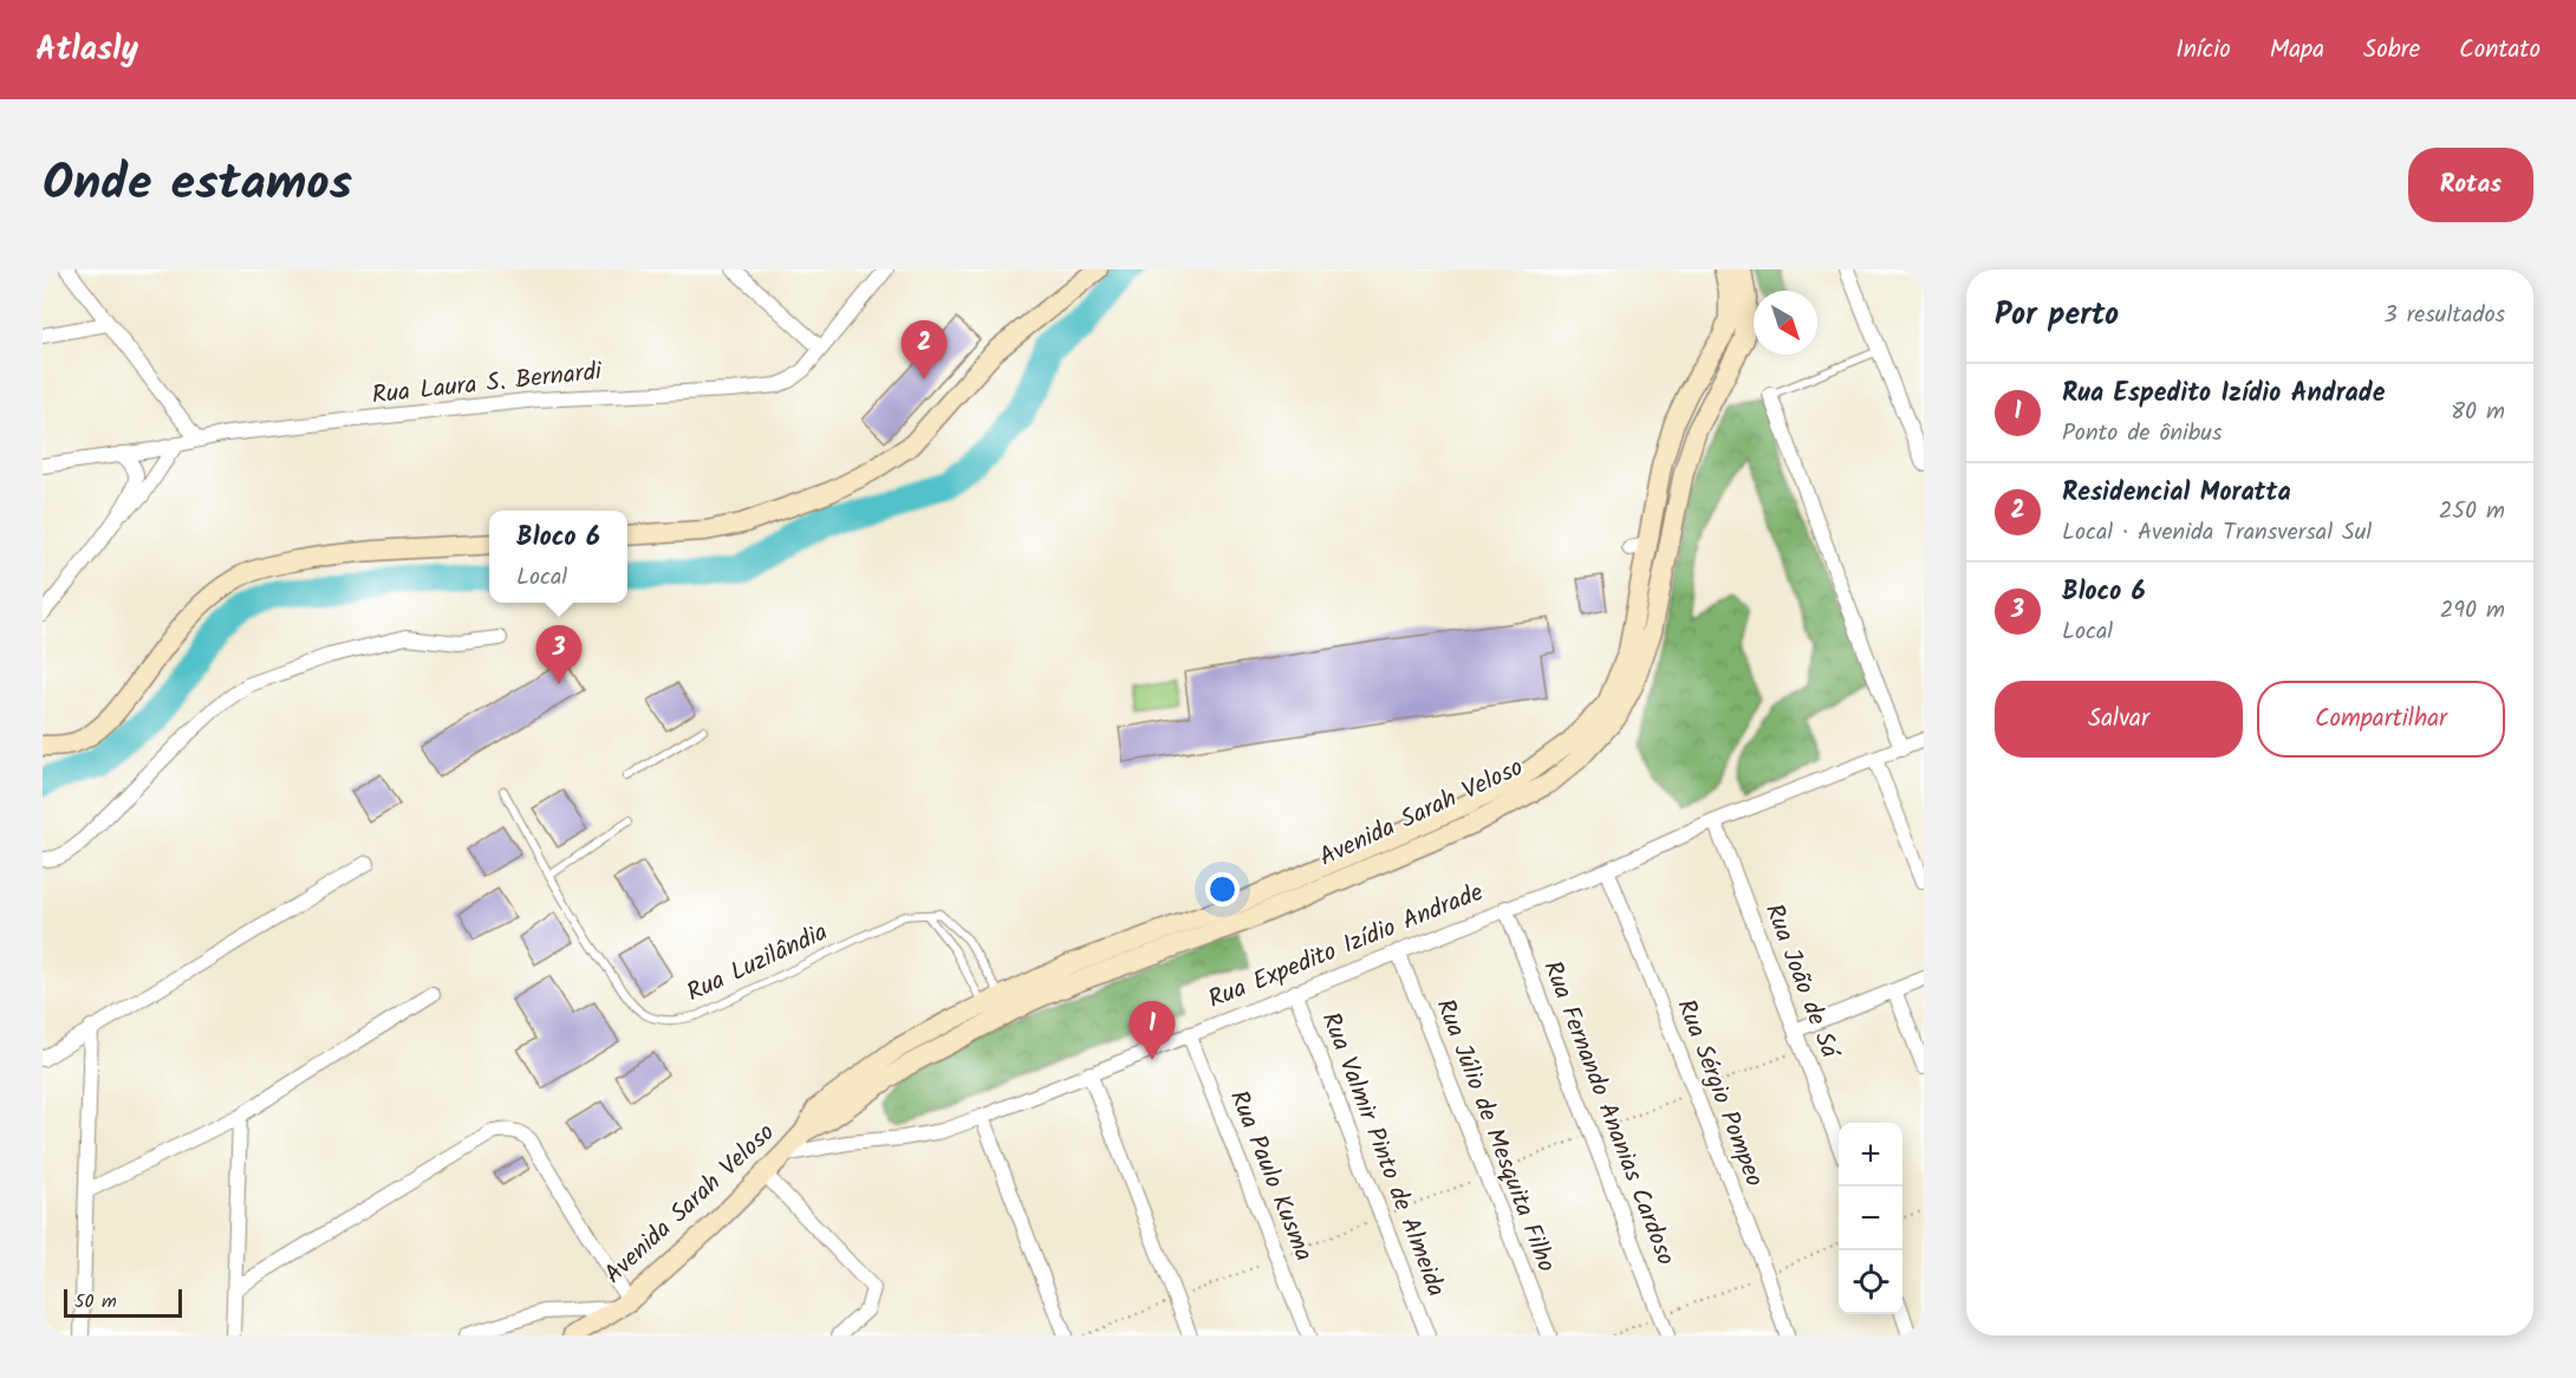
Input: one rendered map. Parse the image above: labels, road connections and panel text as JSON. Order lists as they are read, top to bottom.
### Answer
{
  "streets": {
    "main road": ["Avenida Sarah Veloso"],
    "street": [
      "Rua Laura S. Bernardi",
      "Rua Expedito Izídio Andrade",
      "Rua João de Sá",
      "Rua Sérgio Pompeo",
      "Rua Fernando Ananias Cardoso",
      "Rua Júlio de Mesquita Filho",
      "Rua Valmir Pinto de Almeida",
      "Rua Paulo Kusma"
    ],
    "lane": ["Rua Luzilândia"]
  },
  "crossings": [
    ["Avenida Sarah Veloso", "Rua Expedito Izídio Andrade"],
    ["Rua Expedito Izídio Andrade", "Rua João de Sá"],
    ["Rua Expedito Izídio Andrade", "Rua Sérgio Pompeo"],
    ["Rua Expedito Izídio Andrade", "Rua Fernando Ananias Cardoso"],
    ["Rua Expedito Izídio Andrade", "Rua Júlio de Mesquita Filho"],
    ["Rua Expedito Izídio Andrade", "Rua Valmir Pinto de Almeida"],
    ["Rua Expedito Izídio Andrade", "Rua Paulo Kusma"]
  ],
  "scale_bar": "50 m",
  "north": "bottom right",
  "page": {
    "header": "Atlasly",
    "nav": [
      "Início",
      "Mapa",
      "Sobre",
      "Contato"
    ],
    "title": "Onde estamos",
    "buttons": [
      "Rotas",
      ["Salvar", "Compartilhar"]
    ],
    "heading": ["Por perto", "3 resultados"],
    "pins": ["2", "3", "1"],
    "list": [
      {
        "mark": "1",
        "name": "Rua Espedito Izídio Andrade",
        "note": "Ponto de ônibus",
        "value": "80 m"
      },
      {
        "mark": "2",
        "name": "Residencial Moratta",
        "note": "Local · Avenida Transversal Sul",
        "value": "250 m"
      },
      {
        "mark": "3",
        "name": "Bloco 6",
        "note": "Local",
        "value": "290 m"
      }
    ],
    "popup": ["Bloco 6", "Local"],
    "map_buttons": ["+", "−"],
    "scale": "50 m"
  }
}
